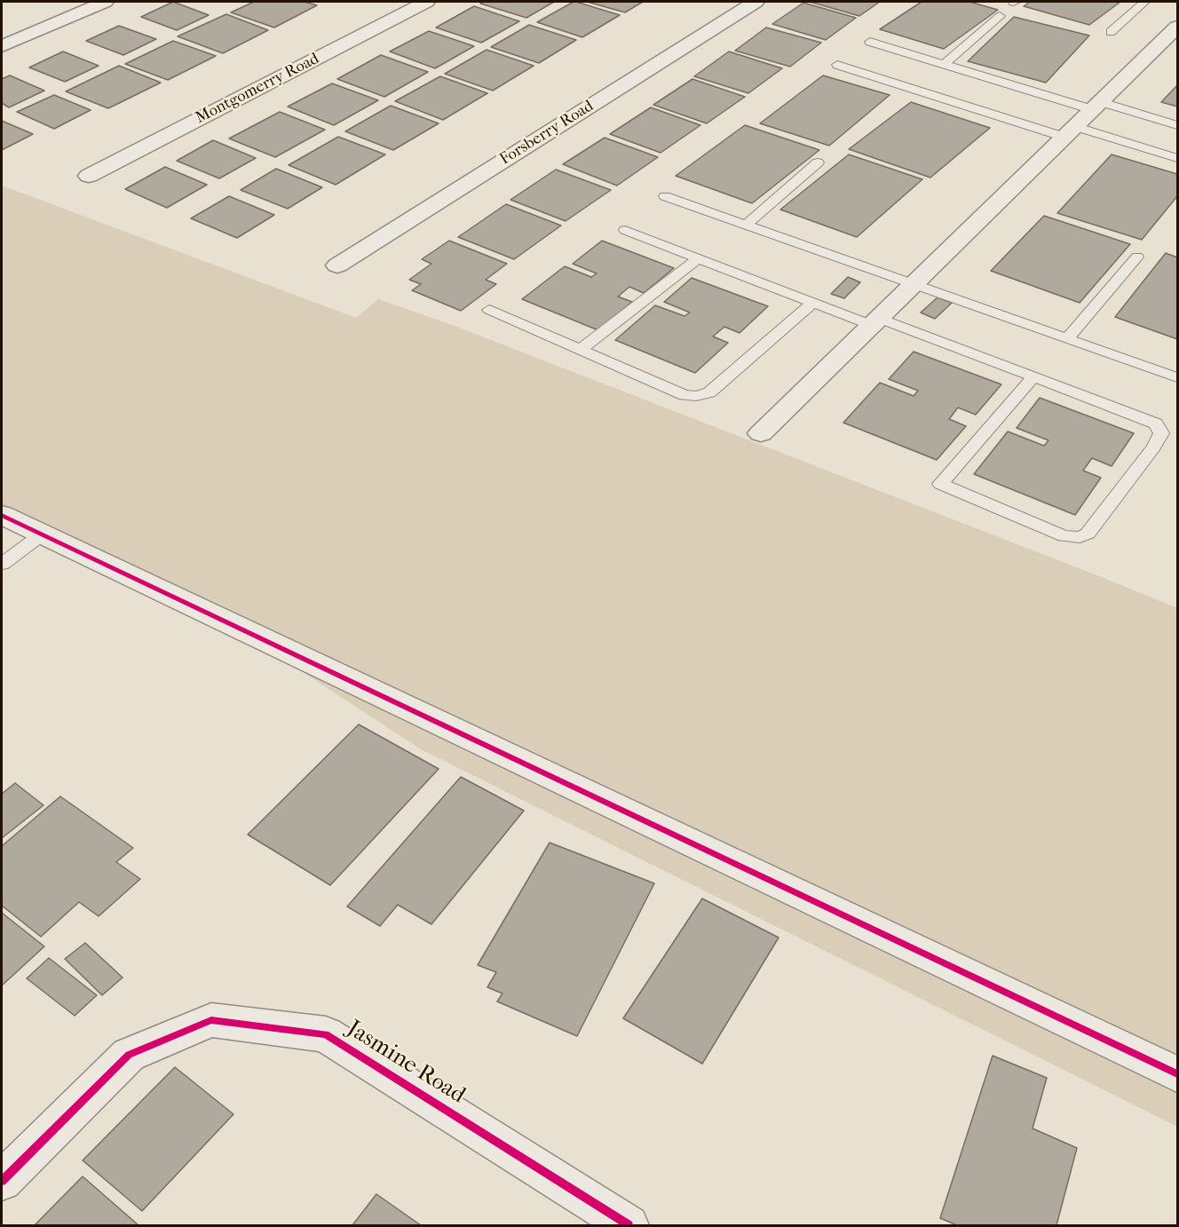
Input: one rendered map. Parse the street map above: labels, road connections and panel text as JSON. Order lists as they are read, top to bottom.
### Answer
{
  "streets": {
    "street": ["Montgomerry Road", "Forsberry Road", "Jasmine Road"]
  }
}
